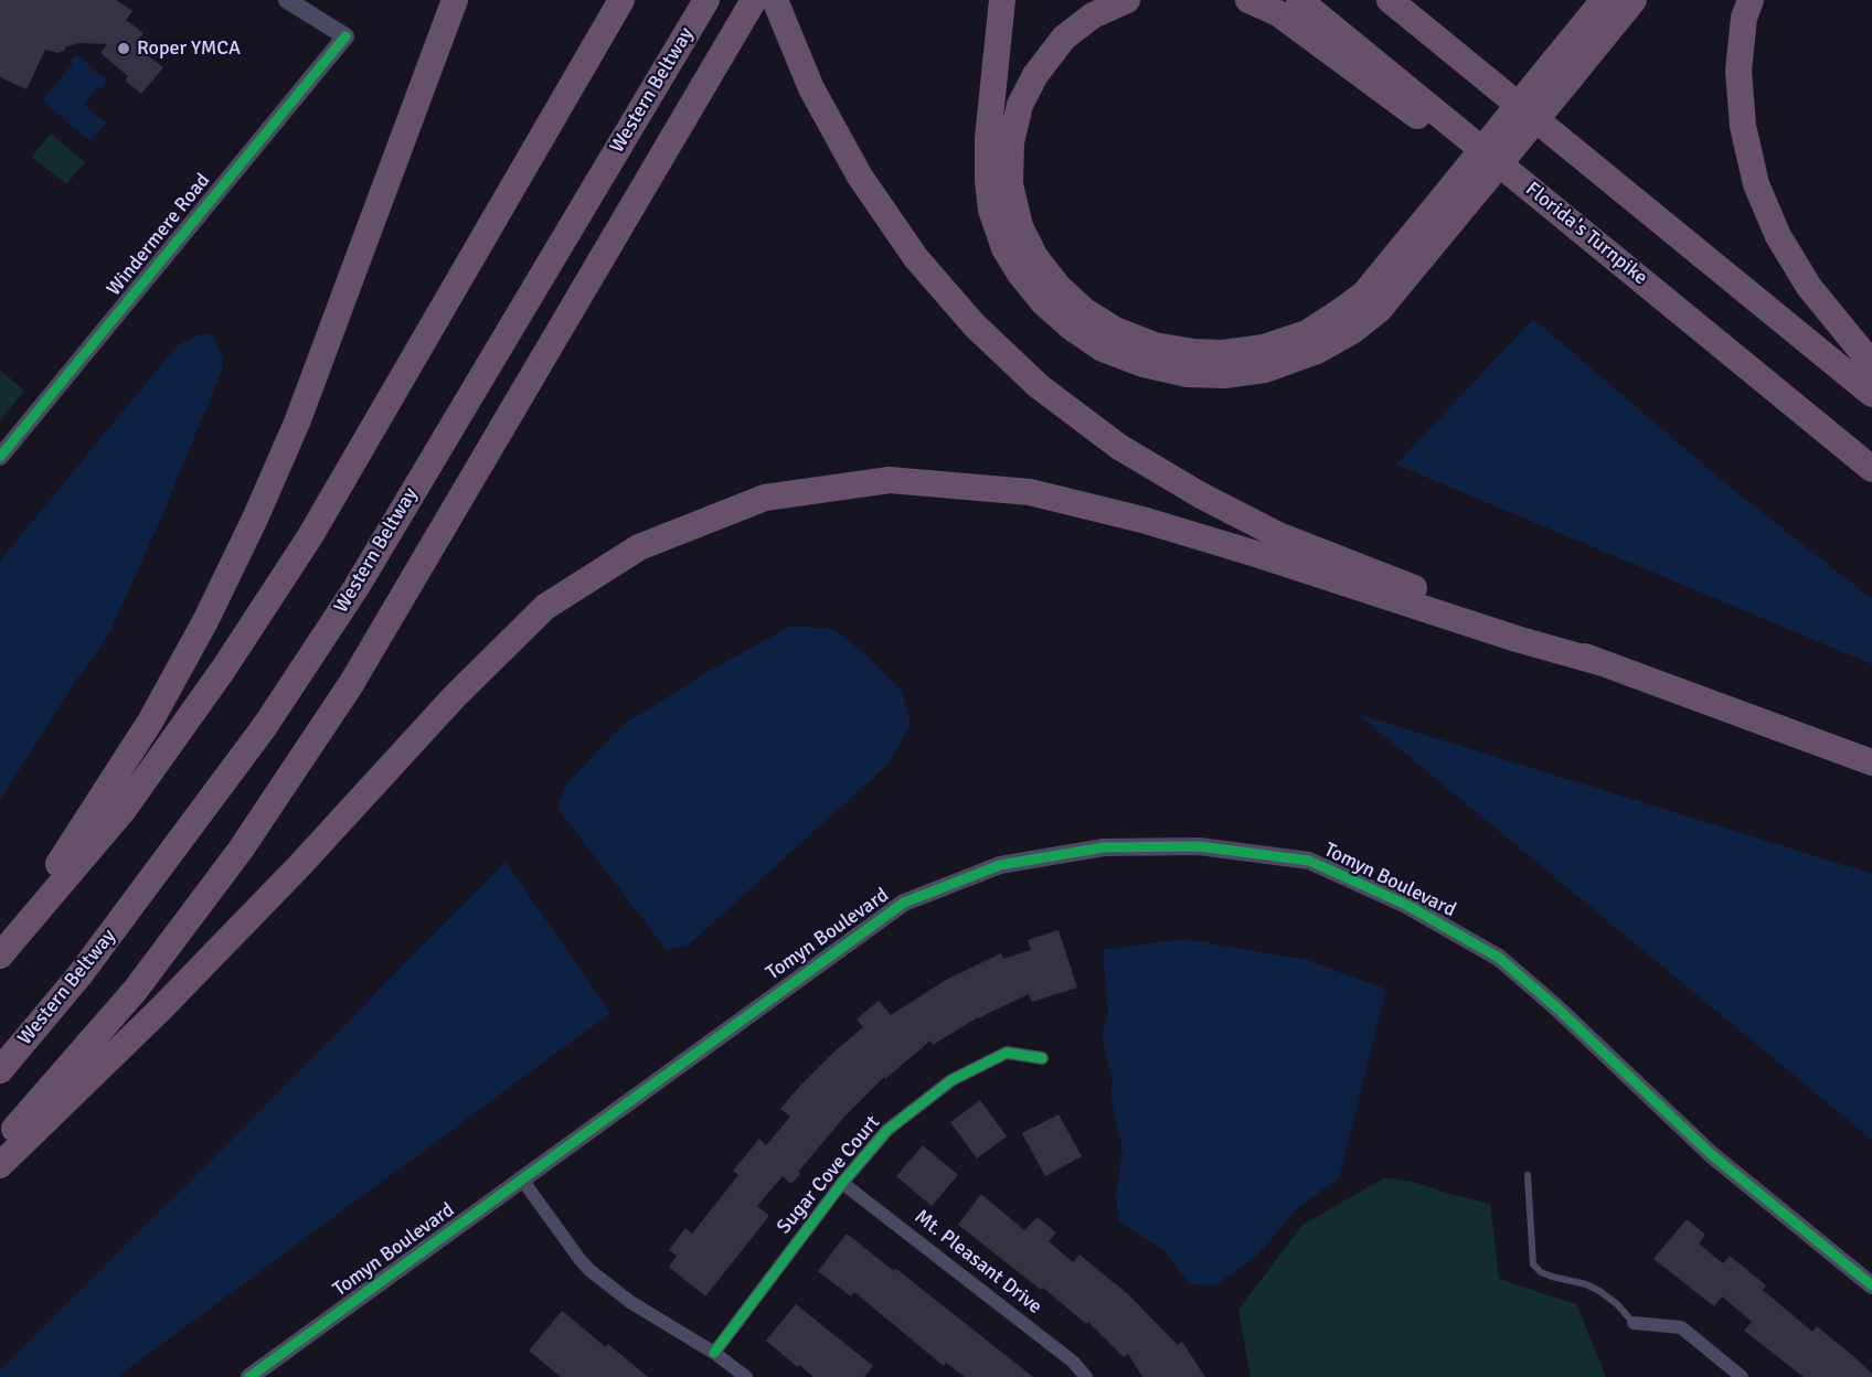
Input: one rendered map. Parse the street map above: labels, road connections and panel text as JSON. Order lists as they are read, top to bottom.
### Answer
{
  "streets": {
    "highway": ["Western Beltway", "Florida's Turnpike"],
    "street": [
      "Windermere Road",
      "Tomyn Boulevard",
      "Sugar Cove Court",
      "Mt. Pleasant Drive"
    ]
  },
  "crossings": [
    ["Sugar Cove Court", "Mt. Pleasant Drive"]
  ],
  "places": ["Roper YMCA"]
}
